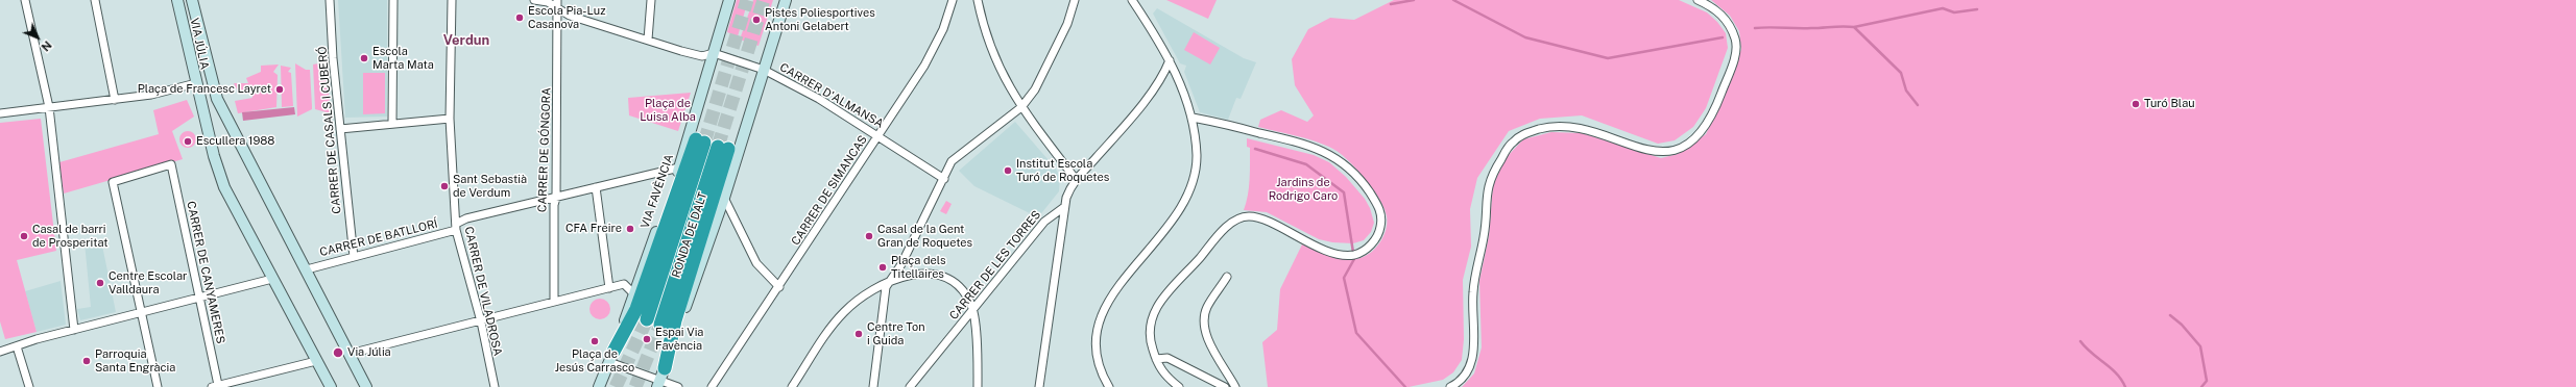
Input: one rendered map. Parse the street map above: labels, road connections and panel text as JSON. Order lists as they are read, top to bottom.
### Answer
{
  "streets": {
    "highway": ["RONDA DE DALT"],
    "street": [
      "VIA JÚLIA",
      "CARRER D'ALMANSA",
      "CARRER DE CASALS I CUBERÓ",
      "CARRER DE GÓNGORA",
      "CARRER DE SIMANCAS",
      "VIA FAVÈNCIA",
      "CARRER DE BATLLORÍ",
      "CARRER DE LES TORRES",
      "CARRER DE CANYAMERES",
      "CARRER DE VILADROSA"
    ]
  },
  "crossings": [
    ["VIA JÚLIA", "CARRER DE BATLLORÍ"],
    ["CARRER D'ALMANSA", "CARRER DE GÓNGORA"],
    ["CARRER D'ALMANSA", "CARRER DE SIMANCAS"],
    ["CARRER D'ALMANSA", "VIA FAVÈNCIA"],
    ["CARRER DE CASALS I CUBERÓ", "CARRER DE BATLLORÍ"],
    ["CARRER DE GÓNGORA", "CARRER DE BATLLORÍ"],
    ["VIA FAVÈNCIA", "RONDA DE DALT"],
    ["VIA FAVÈNCIA", "CARRER DE BATLLORÍ"],
    ["CARRER DE BATLLORÍ", "CARRER DE VILADROSA"]
  ],
  "districts": ["Verdun"],
  "parks": ["Plaça de Luisa Alba", "Jardins de Rodrigo Caro"],
  "places": [
    "Escola Pia-Luz Casanova",
    "Pistes Poliesportives Antoni Gelabert",
    "Escola Marta Mata",
    "Plaça de Francesc Layret",
    "Turó Blau",
    "Escullera 1988",
    "Institut Escola Turó de Roquetes",
    "Sant Sebastià de Verdum",
    "CFA Freire",
    "Casal de barri de Prosperitat",
    "Casal de la Gent Gran de Roquetes",
    "Plaça dels Titellaires",
    "Centre Escolar Valldaura",
    "Centre Ton i Guida",
    "Espai Via Favència",
    "Plaça de Jesús Carrasco",
    "Via Júlia",
    "Parroquia Santa Engràcia"
  ],
  "north": "bottom right"
}
